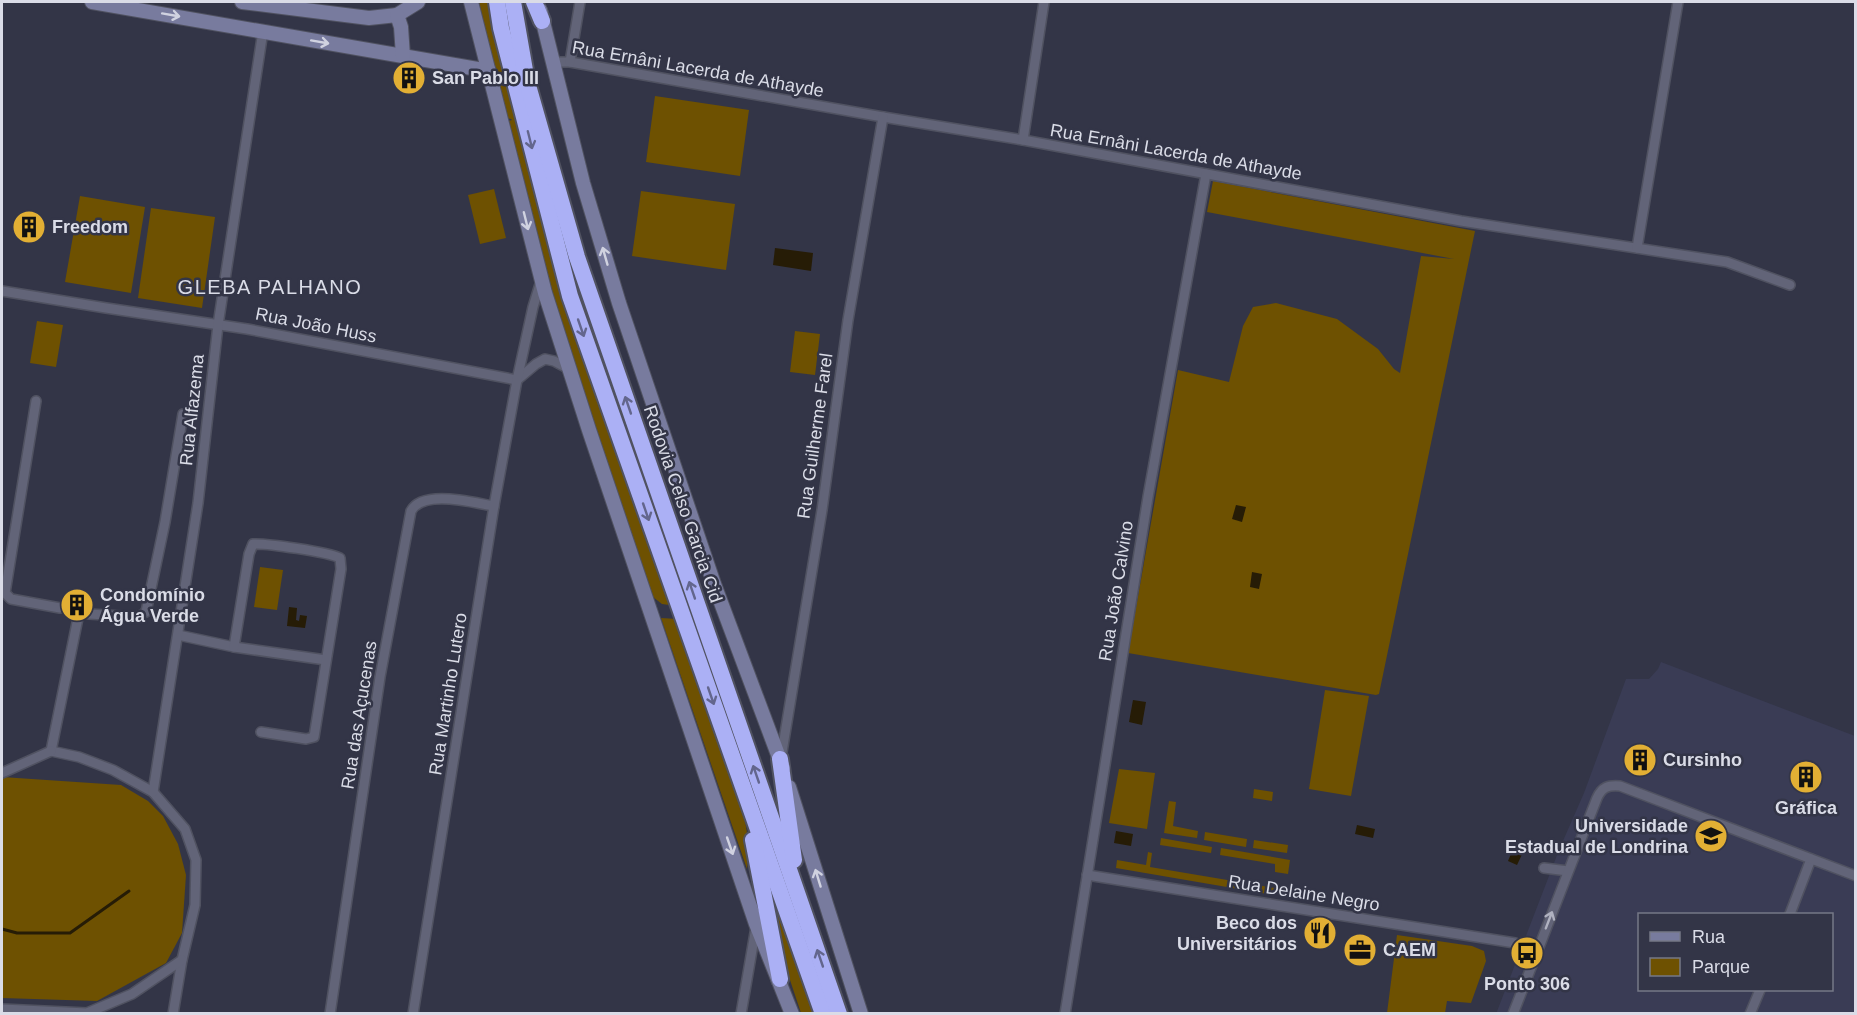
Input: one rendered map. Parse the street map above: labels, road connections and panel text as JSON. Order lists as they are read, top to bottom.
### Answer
{
  "streets": {
    "highway": ["Rodovia Celso Garcia Cid"],
    "street": [
      "Rua Ernâni Lacerda de Athayde",
      "Rua João Huss",
      "Rua Alfazema",
      "Rua Guilherme Farel",
      "Rua João Calvino",
      "Rua Martinho Lutero",
      "Rua das Açucenas",
      "Rua Delaine Negro"
    ]
  },
  "crossings": [
    ["Rua Ernâni Lacerda de Athayde", "Rua Guilherme Farel"],
    ["Rua Ernâni Lacerda de Athayde", "Rodovia Celso Garcia Cid"],
    ["Rua Ernâni Lacerda de Athayde", "Rua João Calvino"],
    ["Rua João Huss", "Rua Alfazema"],
    ["Rua João Huss", "Rua Martinho Lutero"],
    ["Rua Guilherme Farel", "Rodovia Celso Garcia Cid"],
    ["Rua João Calvino", "Rua Delaine Negro"],
    ["Rua Martinho Lutero", "Rua das Açucenas"]
  ],
  "districts": ["GLEBA PALHANO"],
  "places": {
    "building": [
      "San Pablo III",
      "Freedom",
      "Condomínio Água Verde",
      "Cursinho",
      "Gráfica"
    ],
    "school or university": ["Universidade Estadual de Londrina"],
    "restaurant": ["Beco dos Universitários"],
    "office": ["CAEM"],
    "bus stop": ["Ponto 306"]
  },
  "legend": ["Rua", "Parque"]
}
